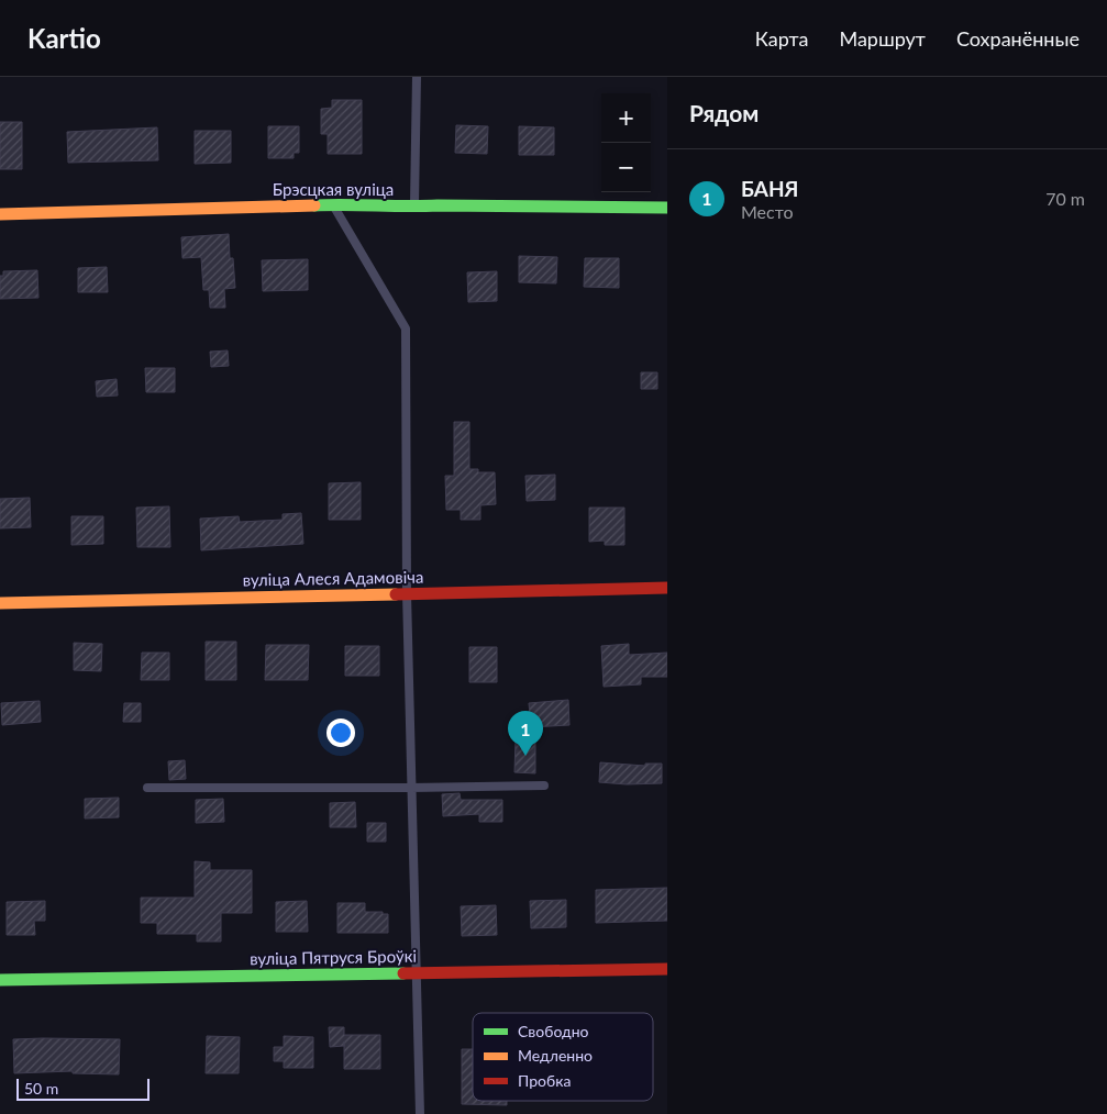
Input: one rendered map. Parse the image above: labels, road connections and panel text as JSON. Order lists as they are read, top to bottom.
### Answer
{
  "streets": {
    "street": ["Брэсцкая вуліца", "вуліца Алеся Адамовіча", "вуліца Пятруся Броўкі"]
  },
  "legend": ["Свободно", "Медленно", "Пробка"],
  "scale_bar": "50 m",
  "page": {
    "header": "Kartio",
    "nav": ["Карта", "Маршрут", "Сохранённые"],
    "heading": "Рядом",
    "map_buttons": ["+", "−"],
    "list": [
      {
        "mark": "1",
        "name": "БАНЯ",
        "note": "Место",
        "value": "70 m"
      }
    ],
    "pins": "1",
    "scale": "50 m"
  }
}
